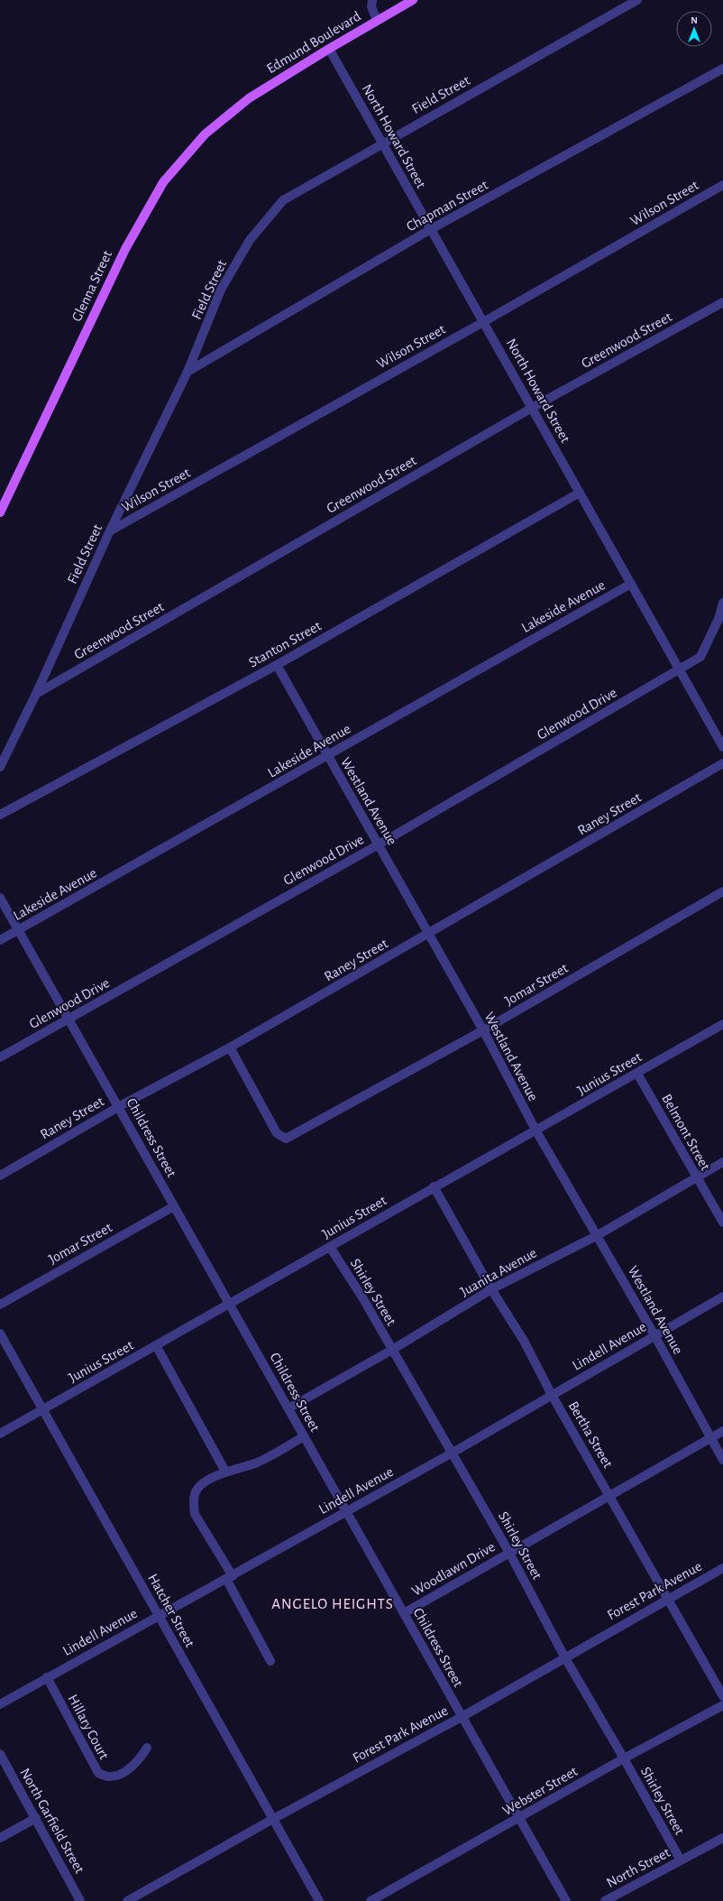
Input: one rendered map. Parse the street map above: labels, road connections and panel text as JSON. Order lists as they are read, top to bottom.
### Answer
{
  "streets": {
    "main road": ["Edmund Boulevard", "Glenna Street"],
    "street": [
      "Field Street",
      "North Howard Street",
      "Wilson Street",
      "Chapman Street",
      "Greenwood Street",
      "Lakeside Avenue",
      "Stanton Street",
      "Glenwood Drive",
      "Westland Avenue",
      "Raney Street",
      "Jomar Street",
      "Junius Street",
      "Belmont Street",
      "Childress Street",
      "Juanita Avenue",
      "Shirley Street",
      "Lindell Avenue",
      "Bertha Street",
      "Woodlawn Drive",
      "Forest Park Avenue",
      "Hatcher Street",
      "Hillary Court",
      "Webster Street",
      "North Garfield Street",
      "North Street"
    ]
  },
  "crossings": [
    ["Edmund Boulevard", "North Howard Street"],
    ["Edmund Boulevard", "Glenna Street"],
    ["Field Street", "North Howard Street"],
    ["Field Street", "Wilson Street"],
    ["Field Street", "Chapman Street"],
    ["Field Street", "Greenwood Street"],
    ["North Howard Street", "Wilson Street"],
    ["North Howard Street", "Chapman Street"],
    ["North Howard Street", "Greenwood Street"],
    ["North Howard Street", "Lakeside Avenue"],
    ["North Howard Street", "Stanton Street"],
    ["North Howard Street", "Glenwood Drive"],
    ["Lakeside Avenue", "Westland Avenue"],
    ["Lakeside Avenue", "Childress Street"],
    ["Stanton Street", "Westland Avenue"],
    ["Glenwood Drive", "Westland Avenue"],
    ["Glenwood Drive", "Childress Street"],
    ["Westland Avenue", "Raney Street"],
    ["Westland Avenue", "Jomar Street"],
    ["Westland Avenue", "Junius Street"],
    ["Westland Avenue", "Juanita Avenue"],
    ["Westland Avenue", "Lindell Avenue"],
    ["Westland Avenue", "Woodlawn Drive"],
    ["Raney Street", "Jomar Street"],
    ["Raney Street", "Childress Street"],
    ["Jomar Street", "Childress Street"],
    ["Junius Street", "Belmont Street"],
    ["Junius Street", "Childress Street"],
    ["Junius Street", "Shirley Street"],
    ["Junius Street", "Bertha Street"],
    ["Junius Street", "Hatcher Street"],
    ["Belmont Street", "Juanita Avenue"],
    ["Childress Street", "Juanita Avenue"],
    ["Childress Street", "Lindell Avenue"],
    ["Childress Street", "Woodlawn Drive"],
    ["Childress Street", "Forest Park Avenue"],
    ["Childress Street", "Webster Street"],
    ["Juanita Avenue", "Shirley Street"],
    ["Juanita Avenue", "Bertha Street"],
    ["Shirley Street", "Lindell Avenue"],
    ["Shirley Street", "Woodlawn Drive"],
    ["Shirley Street", "Forest Park Avenue"],
    ["Shirley Street", "Webster Street"],
    ["Shirley Street", "North Street"],
    ["Lindell Avenue", "Bertha Street"],
    ["Lindell Avenue", "Hatcher Street"],
    ["Lindell Avenue", "Hillary Court"],
    ["Bertha Street", "Woodlawn Drive"],
    ["Bertha Street", "Forest Park Avenue"],
    ["Forest Park Avenue", "Hatcher Street"]
  ],
  "districts": ["ANGELO HEIGHTS"],
  "north": "top"
}
